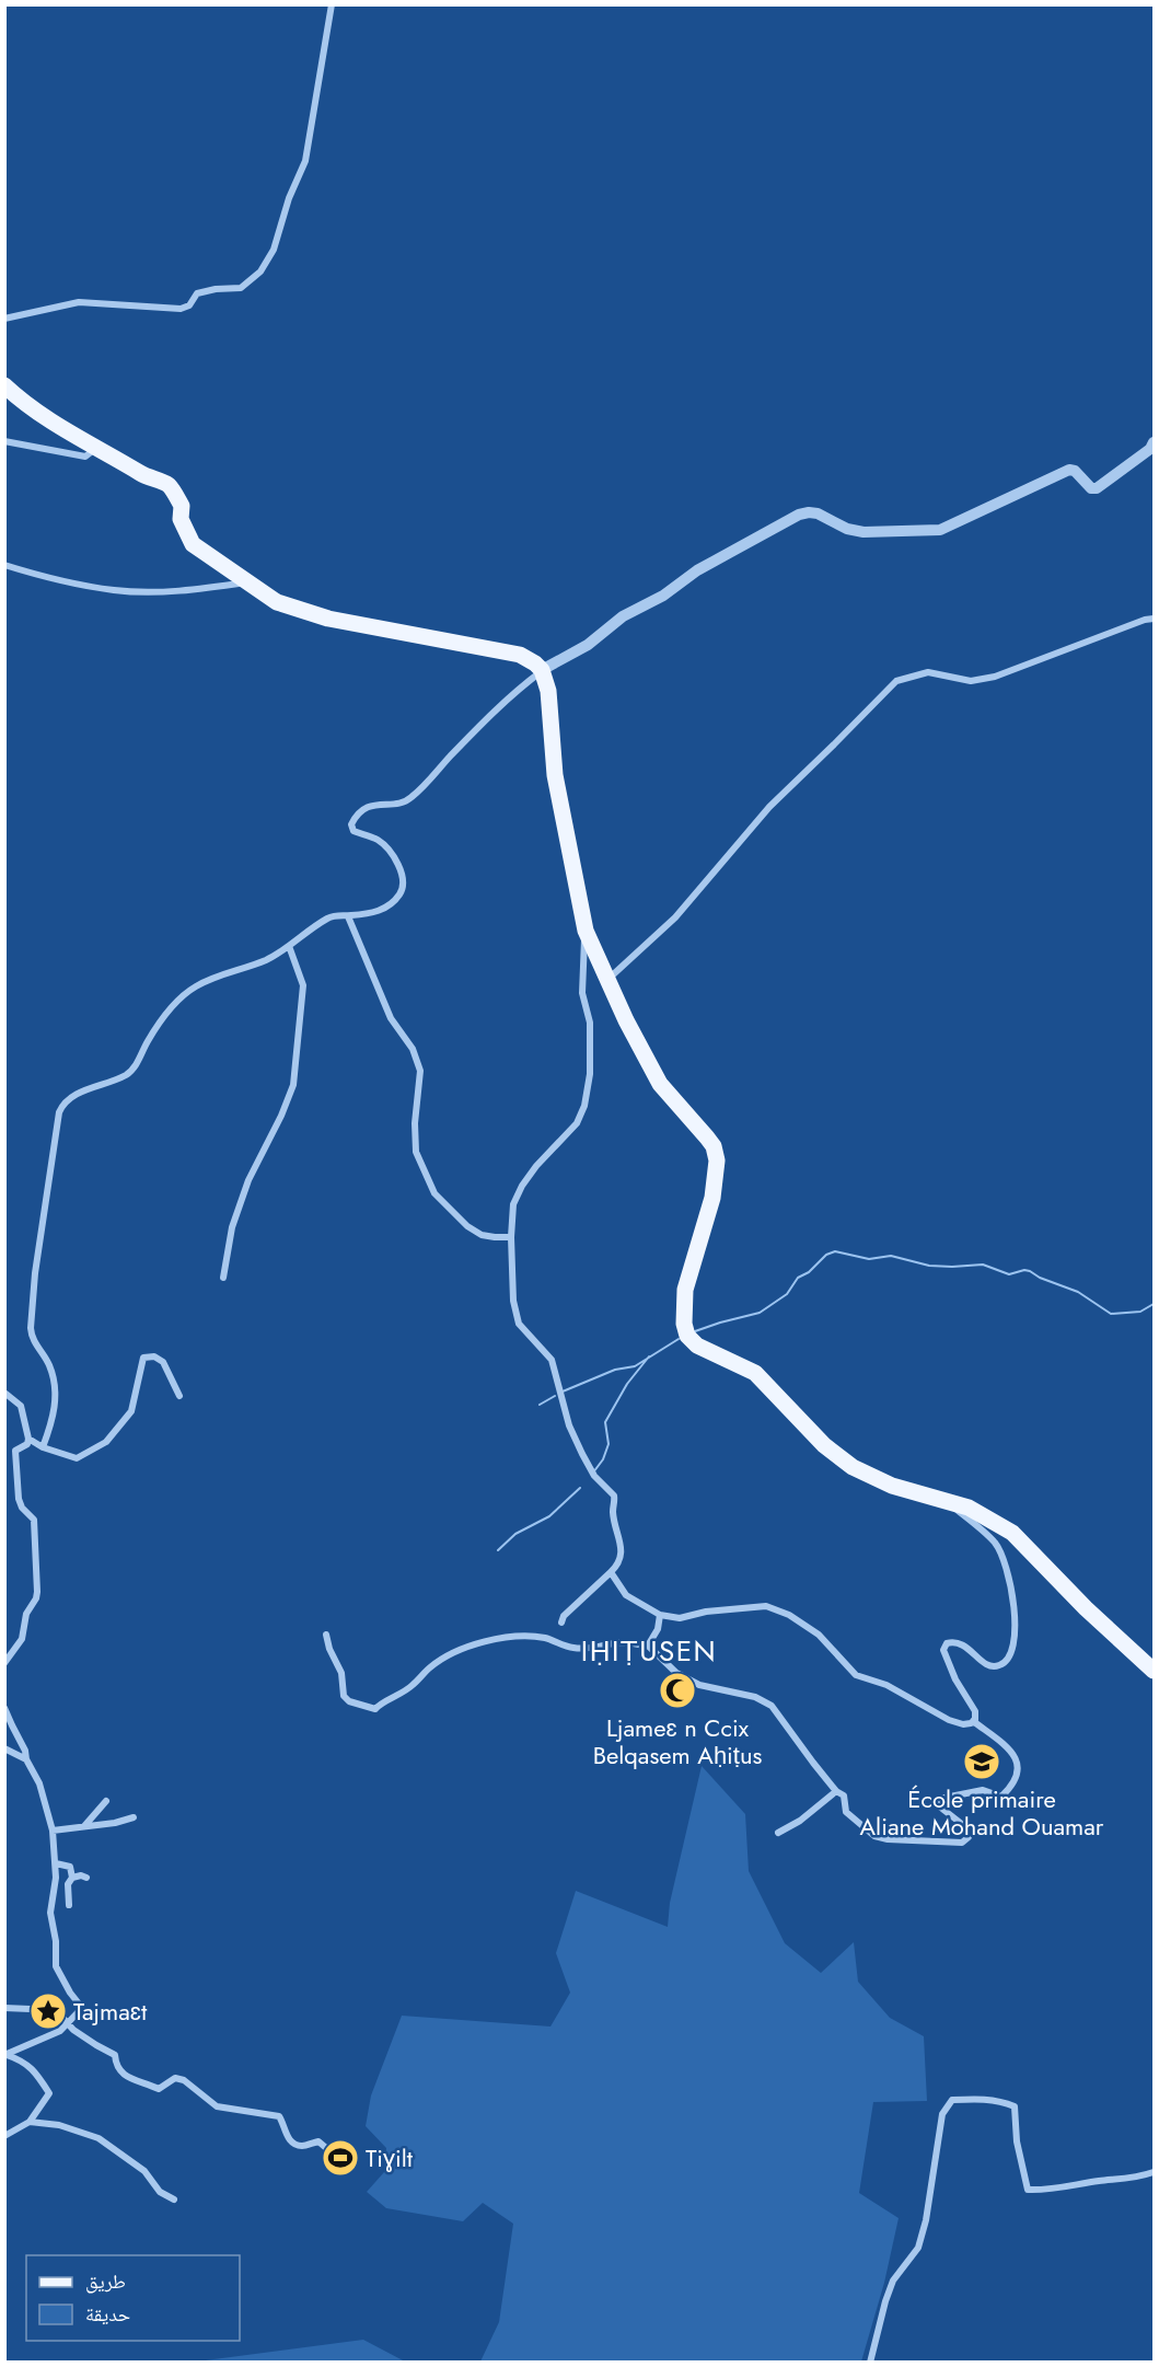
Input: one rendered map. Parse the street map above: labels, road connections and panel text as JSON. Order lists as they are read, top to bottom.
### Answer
{
  "districts": ["IḤIṬUSEN"],
  "places": {
    "mosque": ["Ljameɛ n Ccix Belqasem Aḥiṭus"],
    "school or university": ["École primaire Aliane Mohand Ouamar"],
    "place": ["Tajmaɛt"],
    "sports": ["Tiɣilt"]
  },
  "legend": ["طريق", "حديقة"]
}
